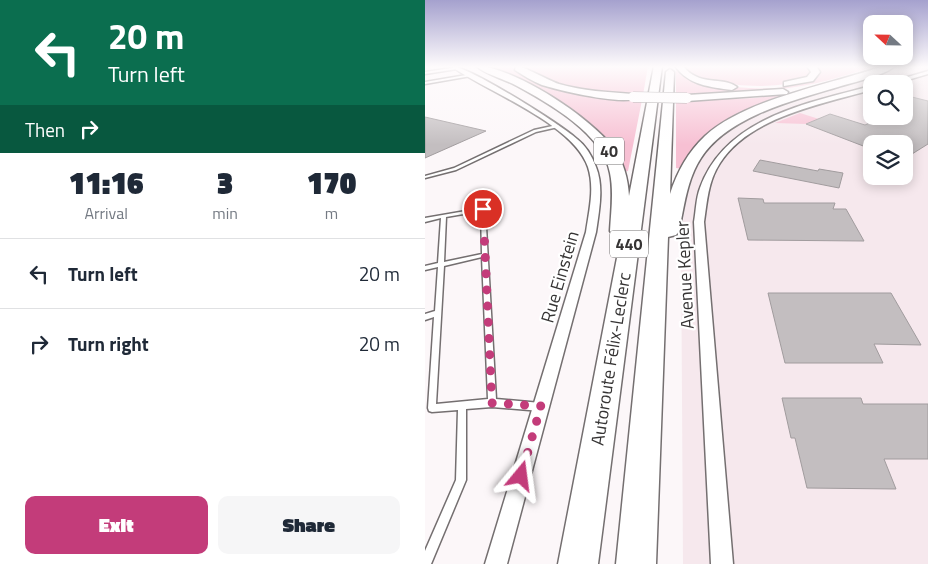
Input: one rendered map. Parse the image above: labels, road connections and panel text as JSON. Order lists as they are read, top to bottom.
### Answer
{
  "streets": {
    "highway": ["40", "440", "Autoroute Félix-Leclerc"],
    "street": ["Avenue Kepler", "Rue Einstein"]
  },
  "crossings": [
    ["40", "Autoroute Félix-Leclerc"]
  ],
  "north": "left",
  "page": {
    "turn": ["20 m", "Turn left"],
    "then": "Then",
    "eta": [
      "11:16",
      "Arrival",
      "3",
      "min",
      "170",
      "m"
    ],
    "list": [
      {
        "name": "Turn left",
        "value": "20 m"
      },
      {
        "name": "Turn right",
        "value": "20 m"
      }
    ],
    "buttons": ["Exit", "Share"]
  }
}
